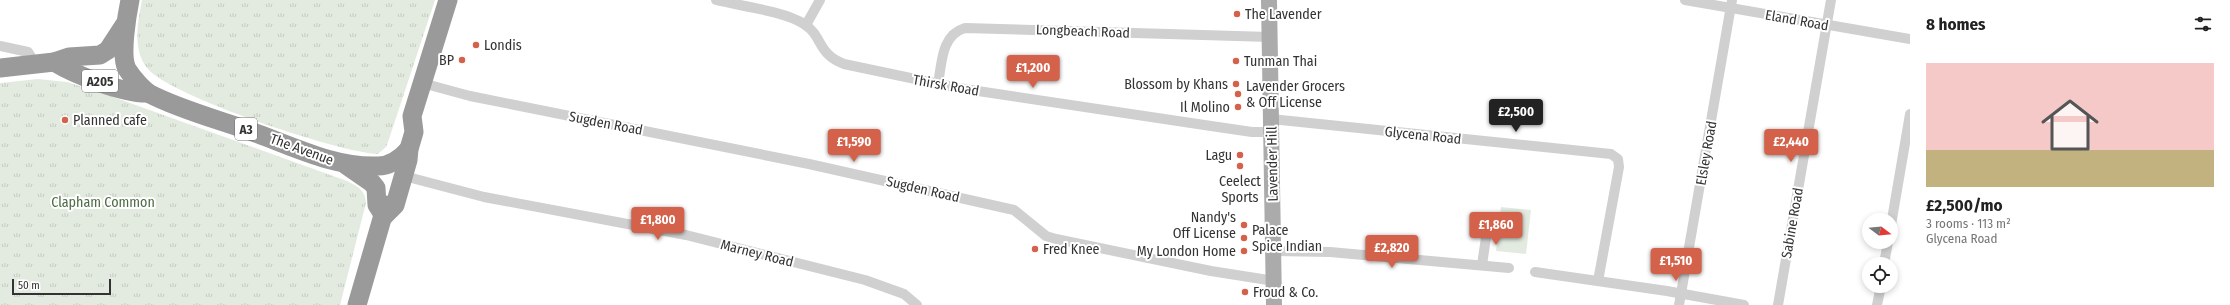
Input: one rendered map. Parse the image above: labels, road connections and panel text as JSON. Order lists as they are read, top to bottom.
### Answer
{
  "streets": {
    "highway": ["A205", "A3", "The Avenue"],
    "main road": ["Lavender Hill"],
    "street": [
      "Eland Road",
      "Longbeach Road",
      "Thirsk Road",
      "Sugden Road",
      "Glycena Road",
      "Elsley Road",
      "Sabine Road",
      "Marney Road"
    ]
  },
  "crossings": [
    ["Eland Road", "Elsley Road"],
    ["Eland Road", "Sabine Road"],
    ["Longbeach Road", "Thirsk Road"],
    ["Longbeach Road", "Lavender Hill"],
    ["A205", "A3"],
    ["A205", "The Avenue"],
    ["Thirsk Road", "Glycena Road"],
    ["Thirsk Road", "Lavender Hill"],
    ["Sugden Road", "Lavender Hill"],
    ["A3", "The Avenue"],
    ["Glycena Road", "Lavender Hill"],
    ["The Avenue", "Marney Road"]
  ],
  "parks": ["Clapham Common"],
  "places": [
    "The Lavender",
    "Londis",
    "BP",
    "Tunman Thai",
    "Blossom by Khans",
    "Lavender Grocers & Off License",
    "Il Molino",
    "Planned cafe",
    "Lagu",
    "Ceelect Sports",
    "Nandy's Off License",
    "Palace Spice Indian",
    "Fred Knee",
    "My London Home",
    "Froud & Co."
  ],
  "scale_bar": "50 m",
  "north": "right",
  "page": {
    "heading": "8 homes",
    "list": [
      {
        "name": "£2,500/mo",
        "note": "3 rooms · 113 m² · Glycena Road"
      }
    ],
    "price": [
      "£1,200",
      "£2,500",
      "£1,590",
      "£2,440",
      "£1,800",
      "£1,860",
      "£2,820",
      "£1,510"
    ],
    "scale": "50 m"
  }
}
